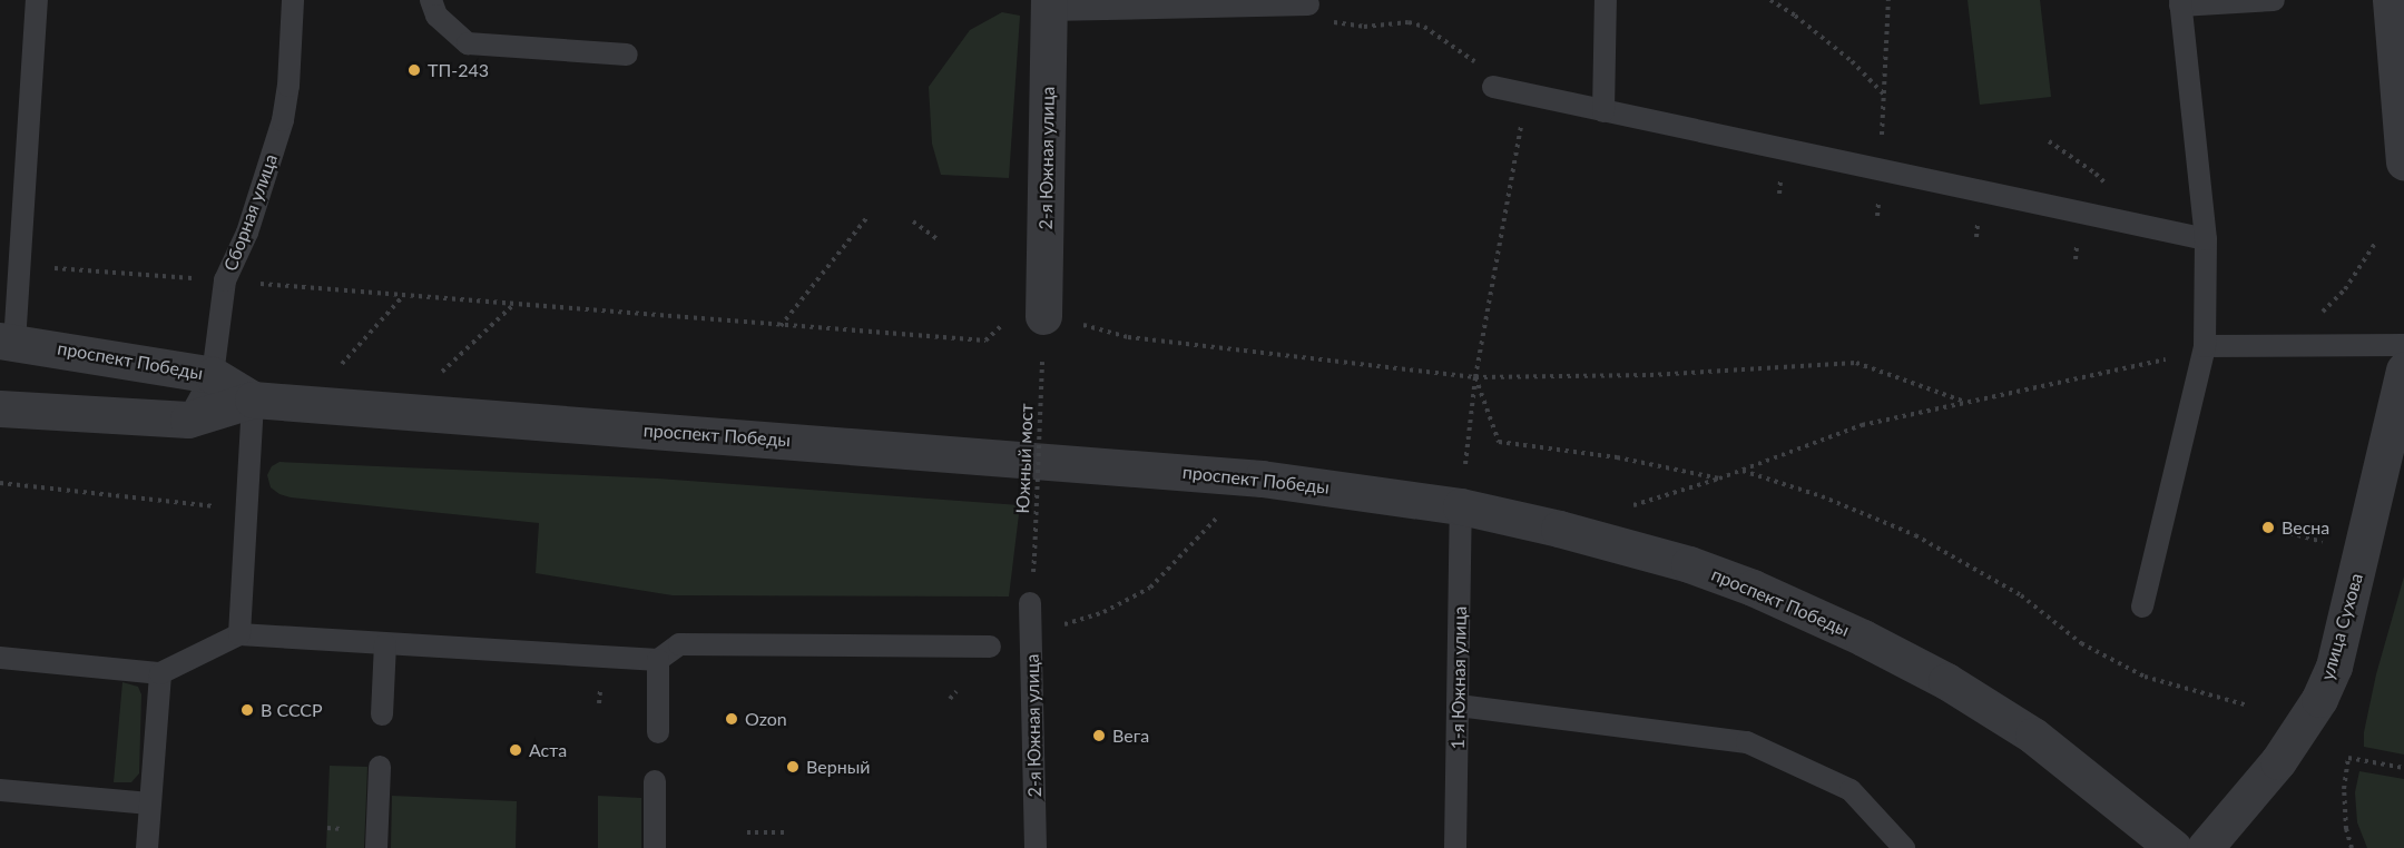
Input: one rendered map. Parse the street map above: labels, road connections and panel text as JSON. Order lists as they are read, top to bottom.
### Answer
{
  "streets": {
    "street": ["2-я Южная улица", "проспект Победы", "улица Сухова"],
    "lane": ["Сборная улица", "1-я Южная улица"],
    "path": ["Южный мост"]
  },
  "crossings": [
    ["Сборная улица", "проспект Победы"],
    ["проспект Победы", "1-я Южная улица"]
  ],
  "places": [
    "ТП-243",
    "Весна",
    "В СССР",
    "Ozon",
    "Вега",
    "Аста",
    "Верный"
  ]
}
